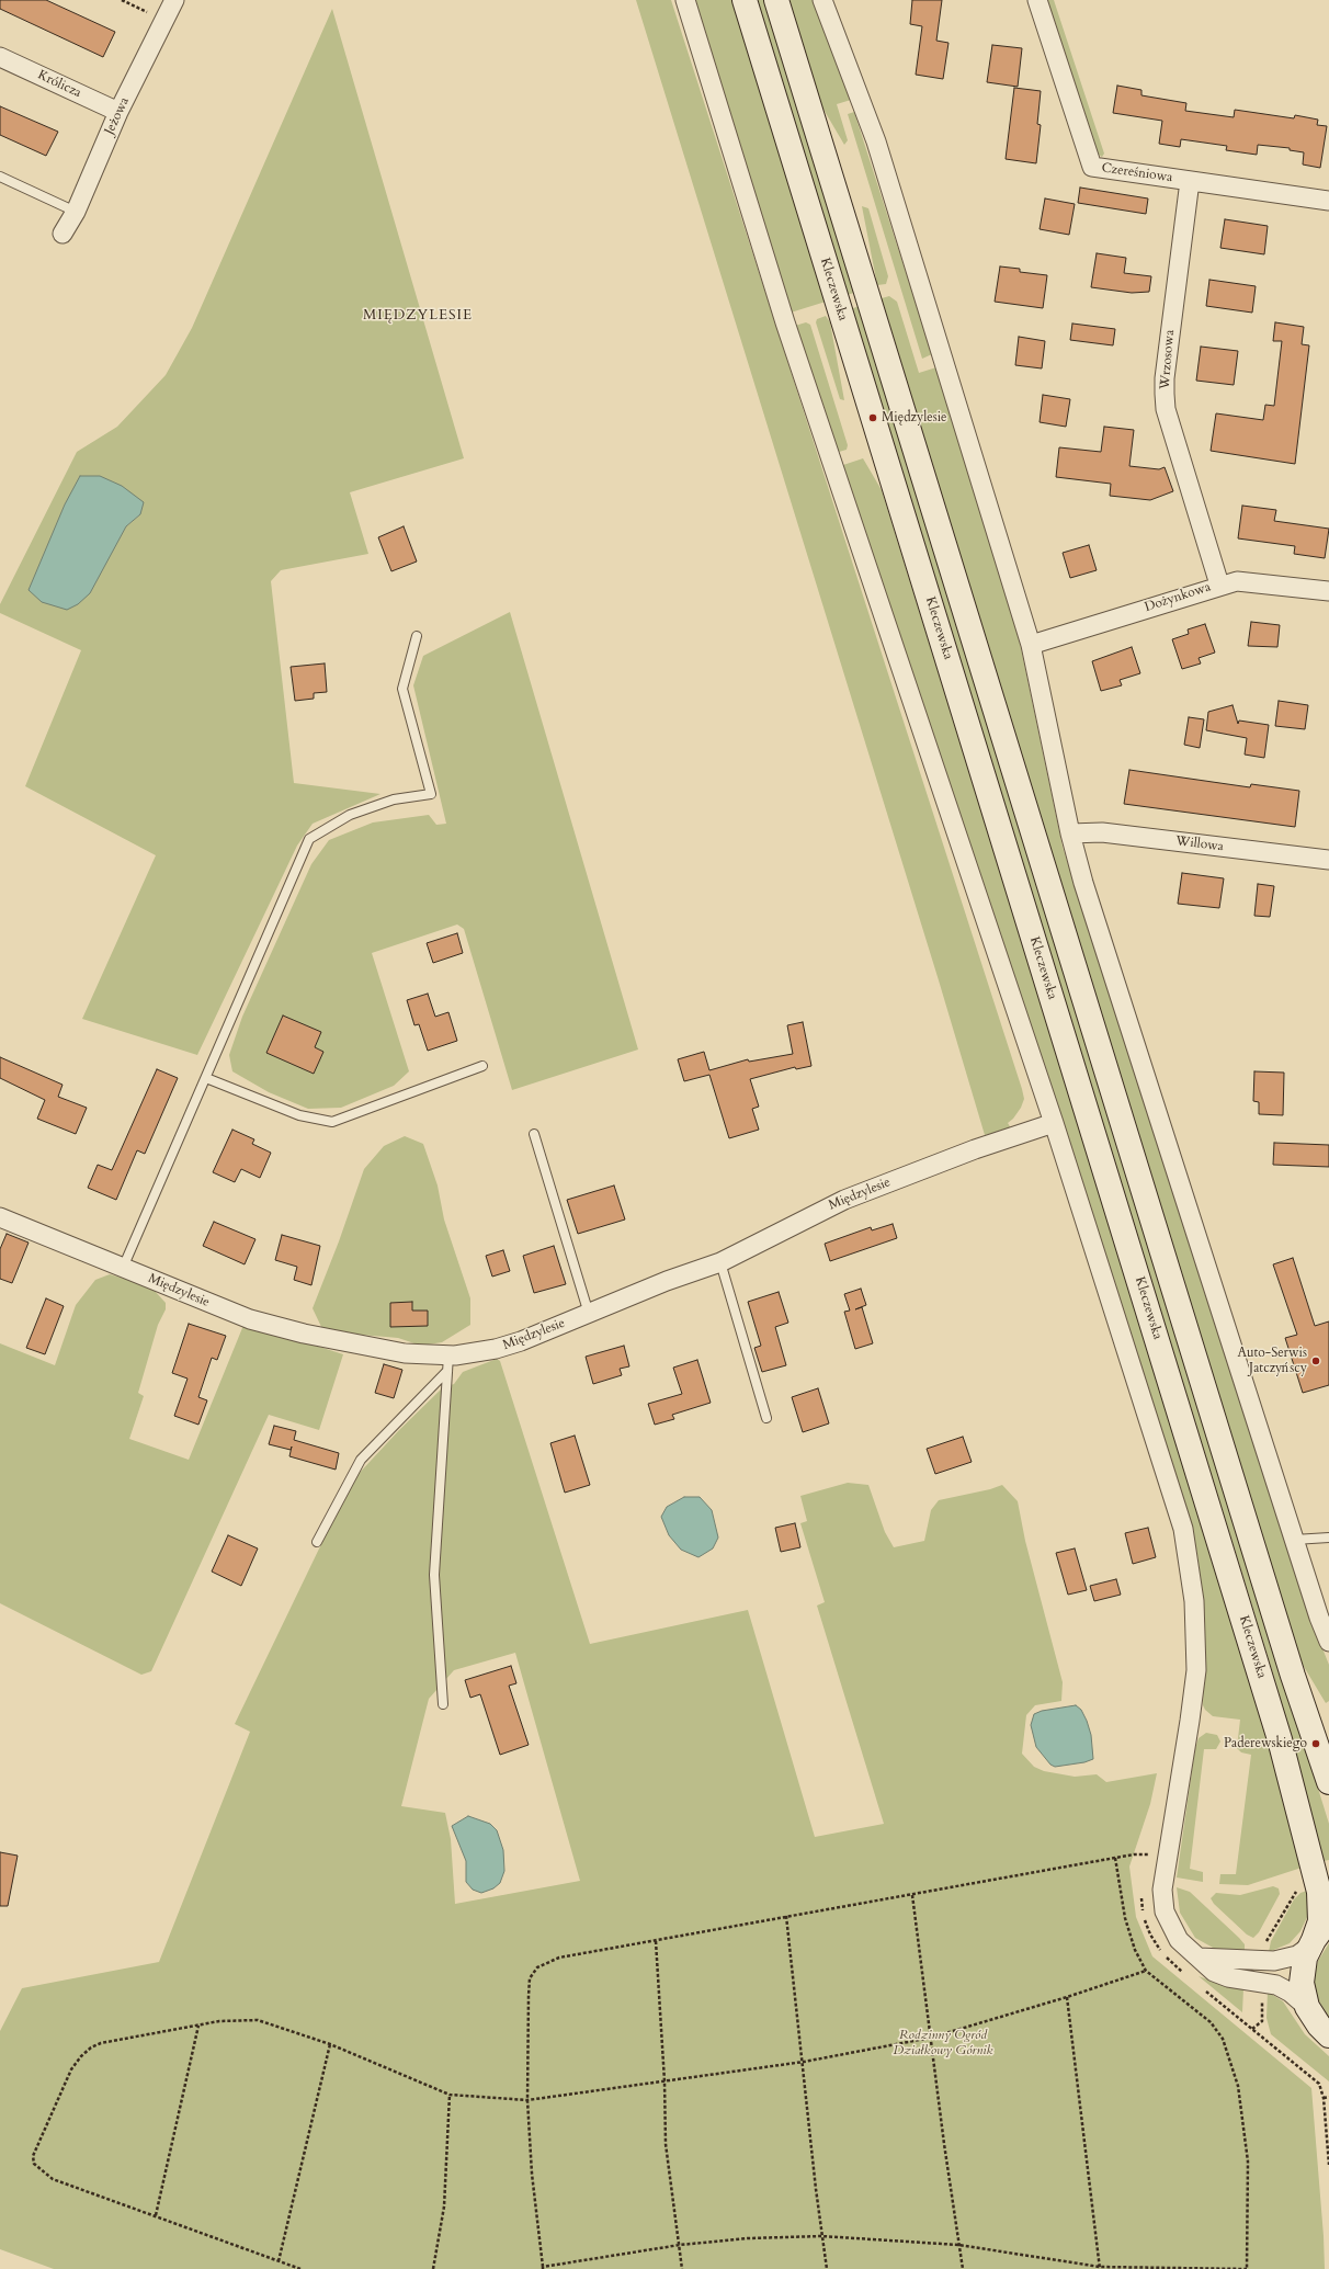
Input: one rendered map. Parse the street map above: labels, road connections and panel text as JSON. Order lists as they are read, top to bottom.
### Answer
{
  "streets": {
    "main road": ["Kleczewska"],
    "street": [
      "Królicza",
      "Jeżowa",
      "Czereśniowa",
      "Wrzosowa",
      "Dożynkowa",
      "Willowa",
      "Międzylesie"
    ]
  },
  "crossings": [
    ["Królicza", "Jeżowa"],
    ["Czereśniowa", "Wrzosowa"],
    ["Wrzosowa", "Dożynkowa"]
  ],
  "districts": ["MIĘDZYLESIE"],
  "parks": ["Rodzinny Ogród Działkowy Górnik"],
  "places": ["Międzylesie", "Auto-Serwis Jatczyńscy", "Paderewskiego"]
}
